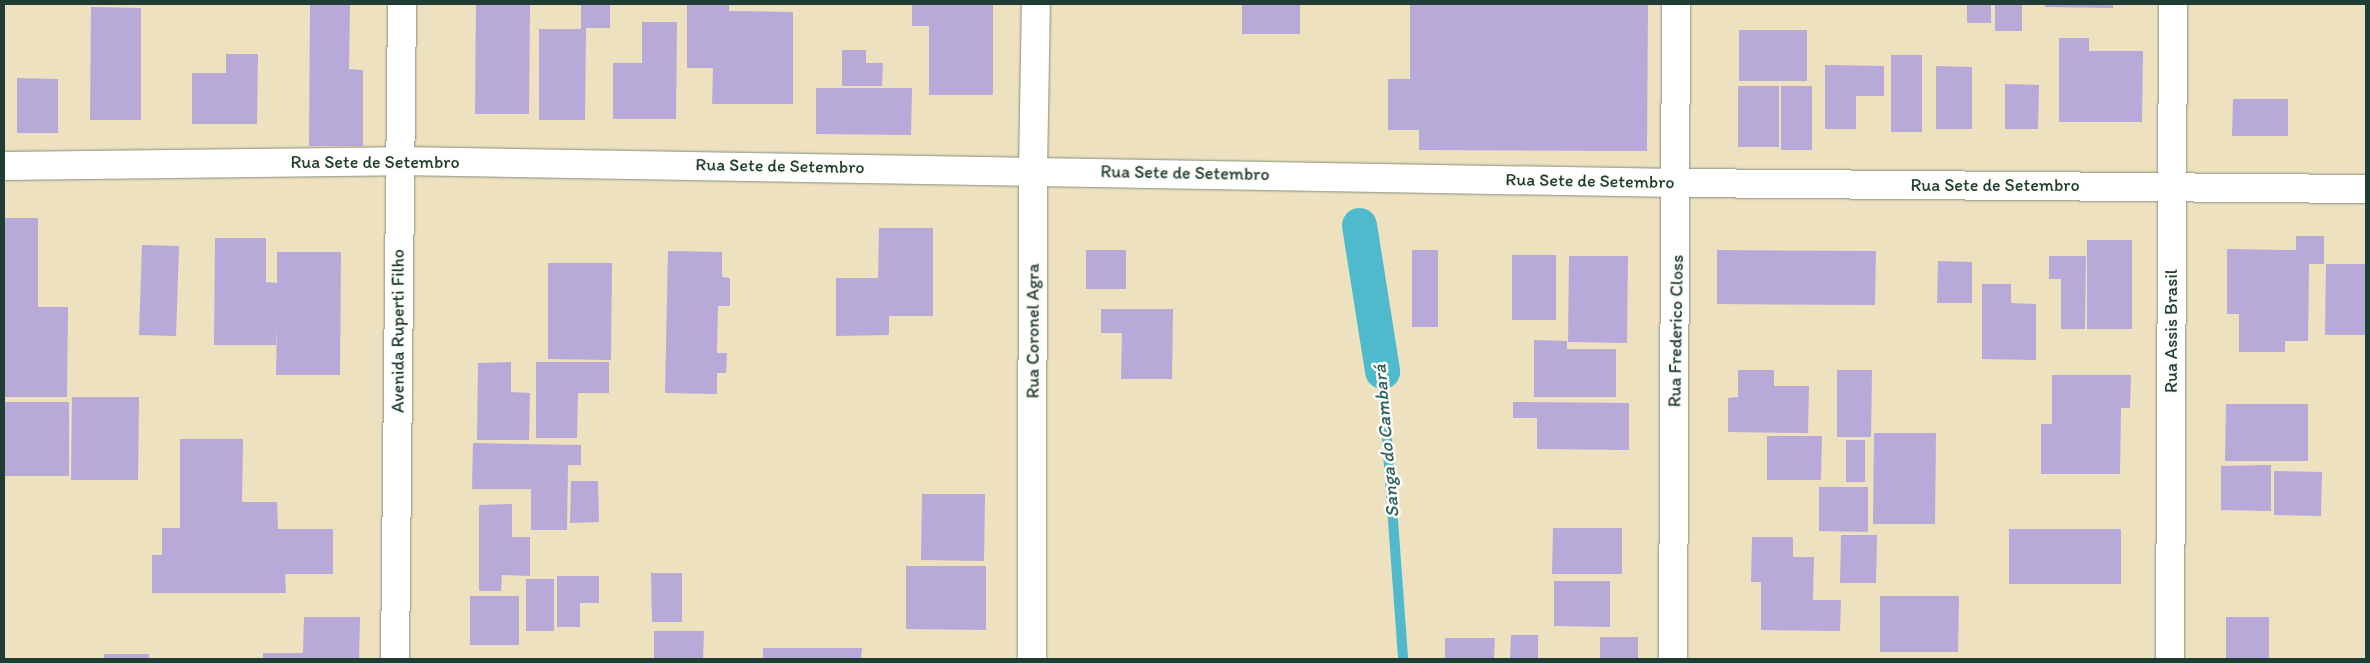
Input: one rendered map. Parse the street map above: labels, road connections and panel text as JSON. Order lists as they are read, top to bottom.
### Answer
{
  "streets": {
    "street": [
      "Rua Sete de Setembro",
      "Avenida Ruperti Filho",
      "Rua Coronel Agra",
      "Rua Frederico Closs",
      "Rua Assis Brasil"
    ]
  },
  "crossings": [
    ["Rua Sete de Setembro", "Avenida Ruperti Filho"],
    ["Rua Sete de Setembro", "Rua Coronel Agra"],
    ["Rua Sete de Setembro", "Rua Frederico Closs"],
    ["Rua Sete de Setembro", "Rua Assis Brasil"]
  ],
  "water": ["Sanga do Cambará"]
}
